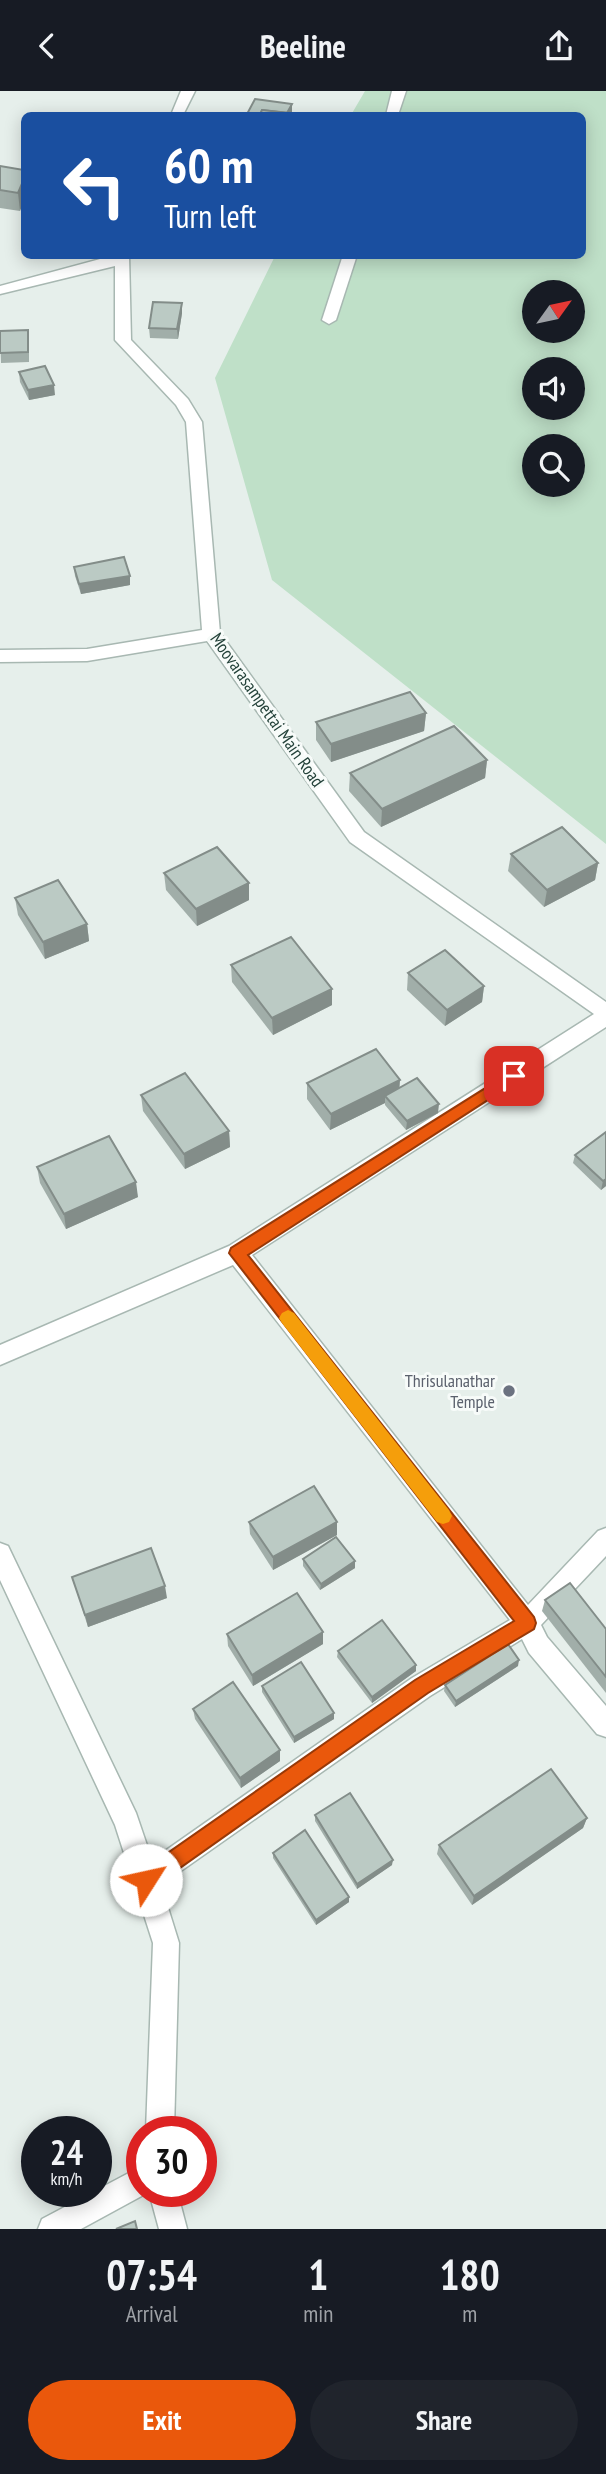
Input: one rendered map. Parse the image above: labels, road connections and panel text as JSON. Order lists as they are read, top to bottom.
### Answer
{
  "streets": {
    "street": ["Moovarasampettai Main Road"]
  },
  "places": ["Thrisulanathar Temple"],
  "north": "top right",
  "page": {
    "header": "Beeline",
    "turn": ["60 m", "Turn left"],
    "speed": "24 km/h",
    "limit": "30",
    "eta": [
      "07:54",
      "Arrival",
      "1",
      "min",
      "180",
      "m"
    ],
    "buttons": ["Exit", "Share"]
  }
}
